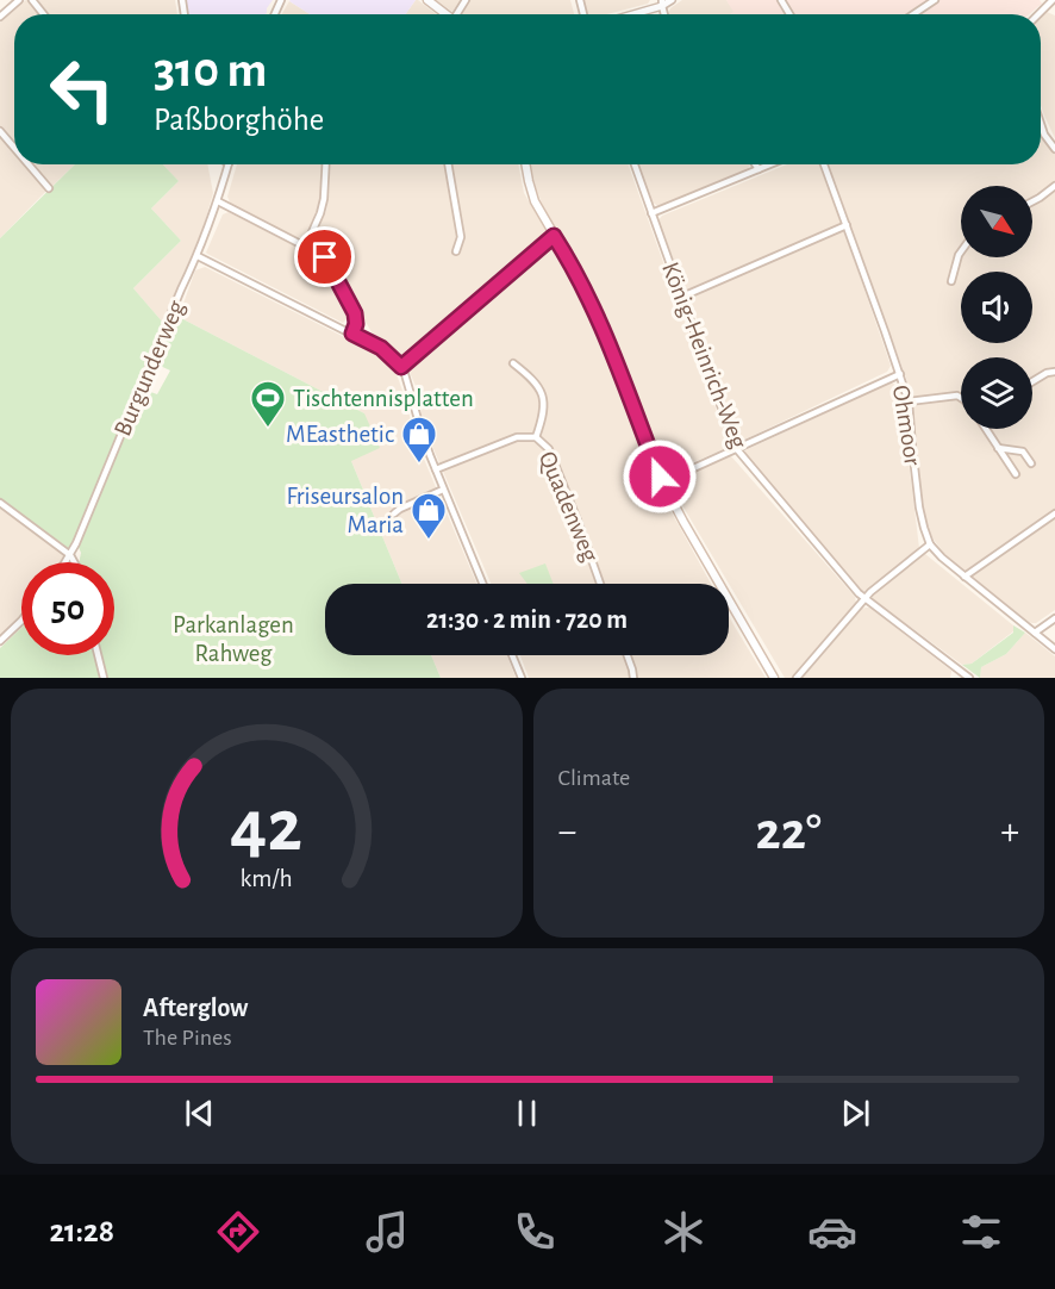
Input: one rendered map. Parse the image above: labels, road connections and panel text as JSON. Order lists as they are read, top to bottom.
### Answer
{
  "streets": {
    "street": [
      "König-Heinrich-Weg",
      "Burgunderweg",
      "Ohmoor",
      "Quadenweg"
    ]
  },
  "parks": ["Parkanlagen Rahweg"],
  "places": {
    "sports": ["Tischtennisplatten"],
    "shop": ["MEasthetic", "Friseursalon Maria"]
  },
  "north": "bottom right",
  "page": {
    "turn": ["310 m", "Paßborghöhe"],
    "limit": "50",
    "trip": "21:30 · 2 min · 720 m",
    "tile": "Climate",
    "heat": ["−", "22°", "+"],
    "song": ["Afterglow", "The Pines"],
    "tabs": "21:28",
    "gauge": ["42", "km/h"]
  }
}
